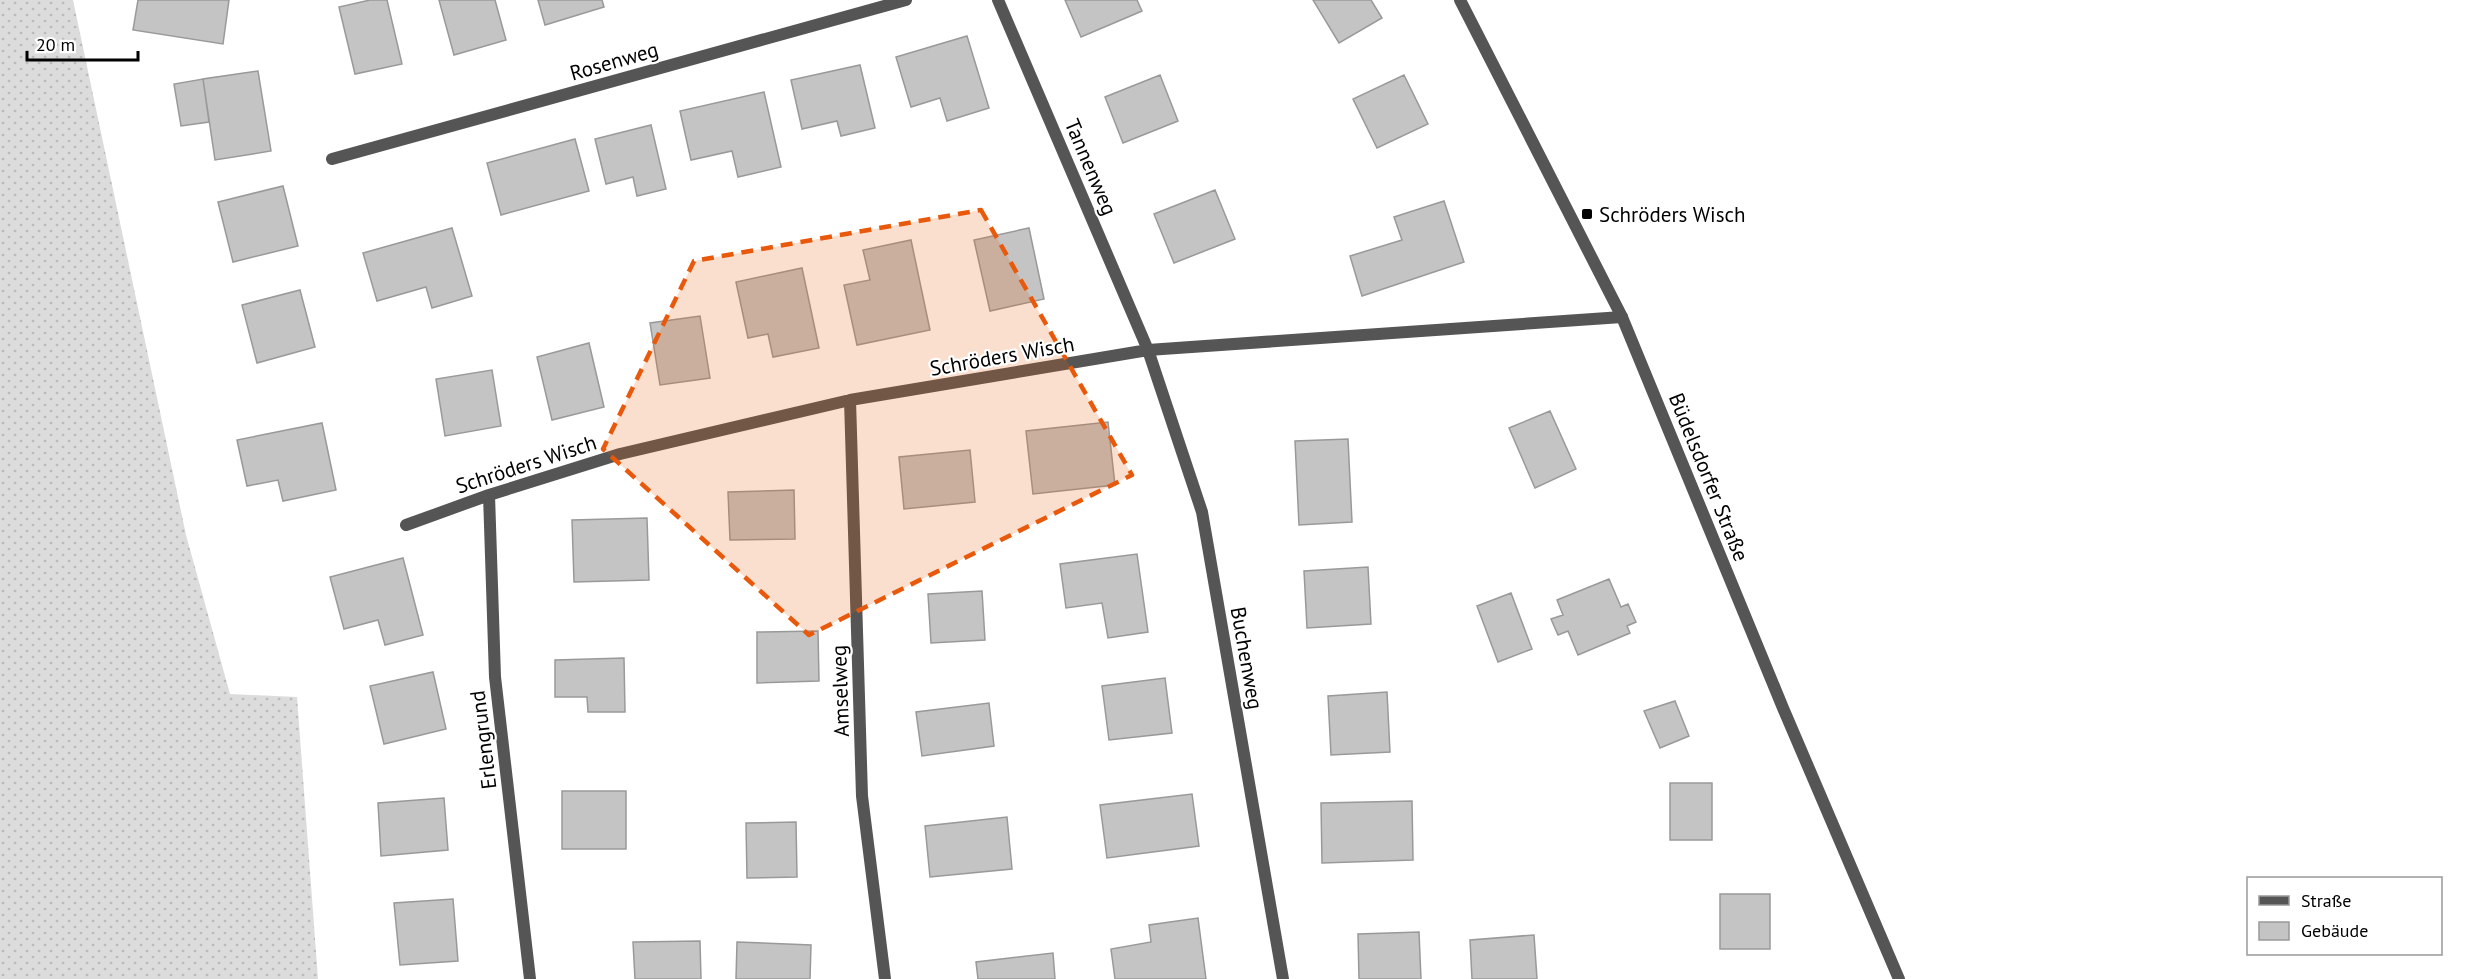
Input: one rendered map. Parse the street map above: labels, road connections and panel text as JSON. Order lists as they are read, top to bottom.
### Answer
{
  "streets": {
    "street": [
      "Rosenweg",
      "Tannenweg",
      "Schröders Wisch",
      "Büdelsdorfer Straße",
      "Buchenweg",
      "Amselweg",
      "Erlengrund"
    ]
  },
  "crossings": [
    ["Tannenweg", "Schröders Wisch"],
    ["Tannenweg", "Buchenweg"],
    ["Schröders Wisch", "Büdelsdorfer Straße"],
    ["Schröders Wisch", "Buchenweg"],
    ["Schröders Wisch", "Amselweg"],
    ["Schröders Wisch", "Erlengrund"]
  ],
  "places": {
    "transit": ["Schröders Wisch"]
  },
  "legend": ["Straße", "Gebäude"],
  "scale_bar": "20 m"
}
